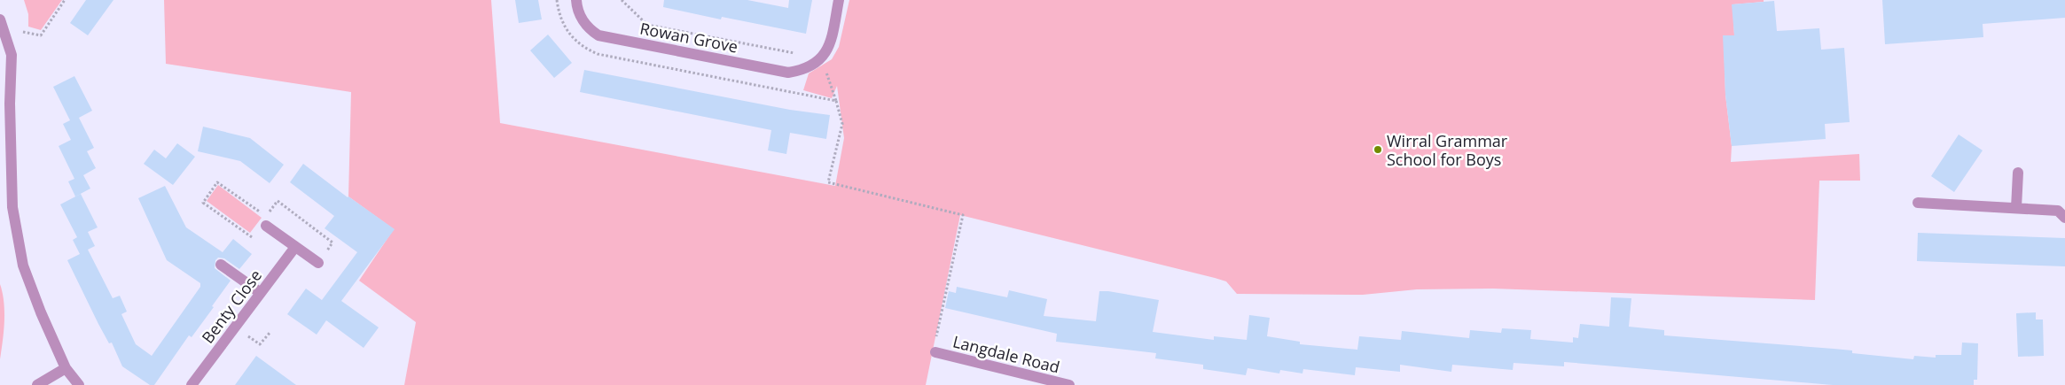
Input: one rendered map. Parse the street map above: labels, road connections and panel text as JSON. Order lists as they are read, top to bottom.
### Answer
{
  "streets": {
    "street": ["Rowan Grove", "Benty Close", "Langdale Road"]
  },
  "places": ["Wirral Grammar School for Boys"]
}
